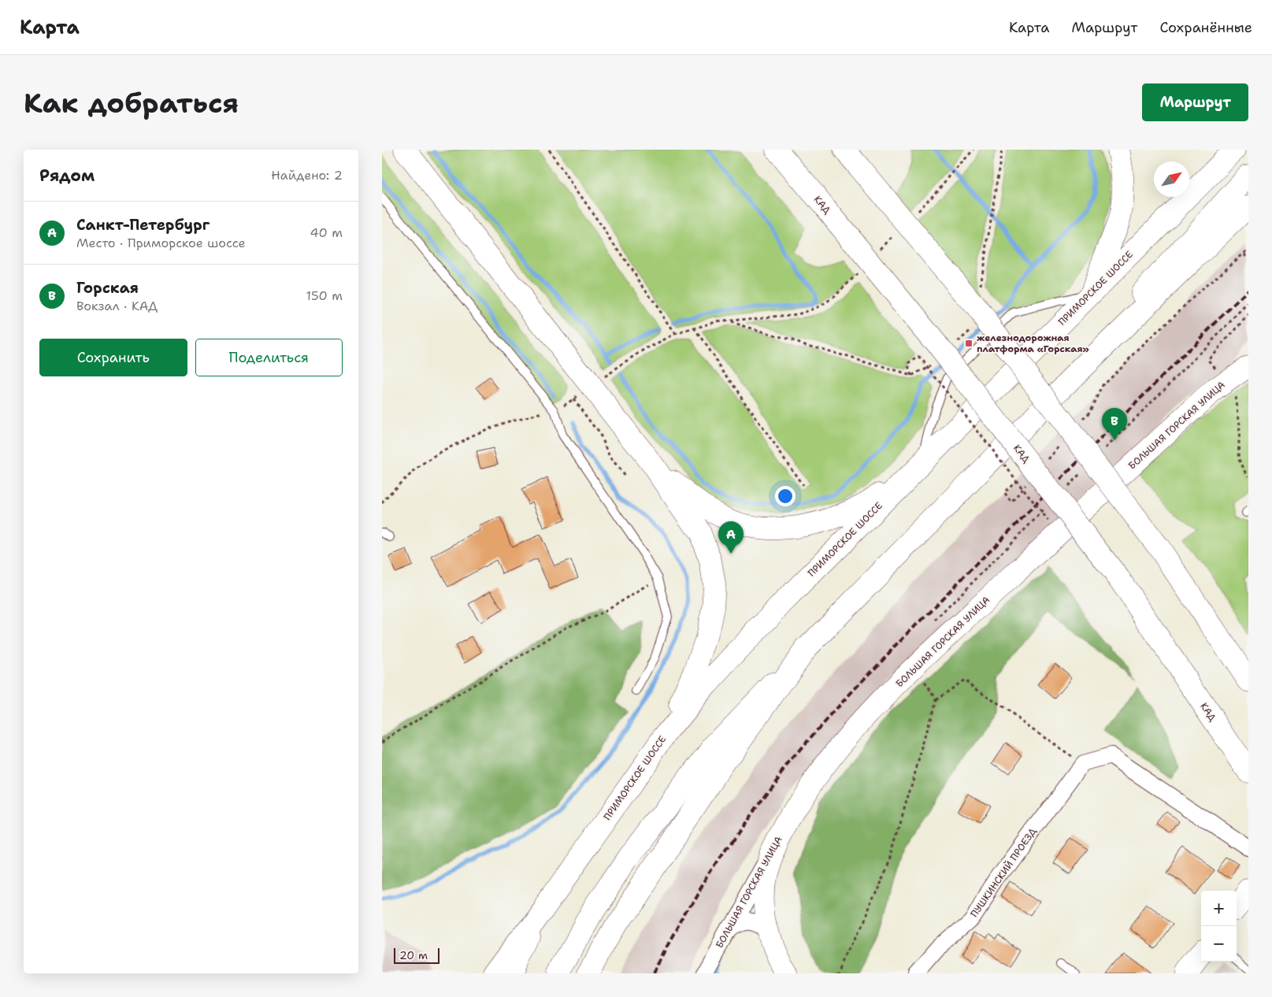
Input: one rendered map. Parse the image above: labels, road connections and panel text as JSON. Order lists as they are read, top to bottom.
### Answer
{
  "streets": {
    "main road": ["КАД", "ПРИМОРСКОЕ ШОССЕ", "БОЛЬШАЯ ГОРСКАЯ УЛИЦА"],
    "street": ["ПУШКИНСКИЙ ПРОЕЗД"]
  },
  "places": {
    "transit": ["железнодорожная платформа «Горская»"]
  },
  "scale_bar": "20 m",
  "north": "top right",
  "page": {
    "header": "Карта",
    "nav": ["Карта", "Маршрут", "Сохранённые"],
    "buttons": [
      "Маршрут",
      ["Сохранить", "Поделиться"]
    ],
    "title": "Как добраться",
    "heading": ["Рядом", "Найдено: 2"],
    "list": [
      {
        "mark": "A",
        "name": "Санкт-Петербург",
        "note": "Место · Приморское шоссе",
        "value": "40 m"
      },
      {
        "mark": "B",
        "name": "Горская",
        "note": "Вокзал · КАД",
        "value": "150 m"
      }
    ],
    "pins": ["B", "A"],
    "map_buttons": ["+", "−"],
    "scale": "20 m"
  }
}
